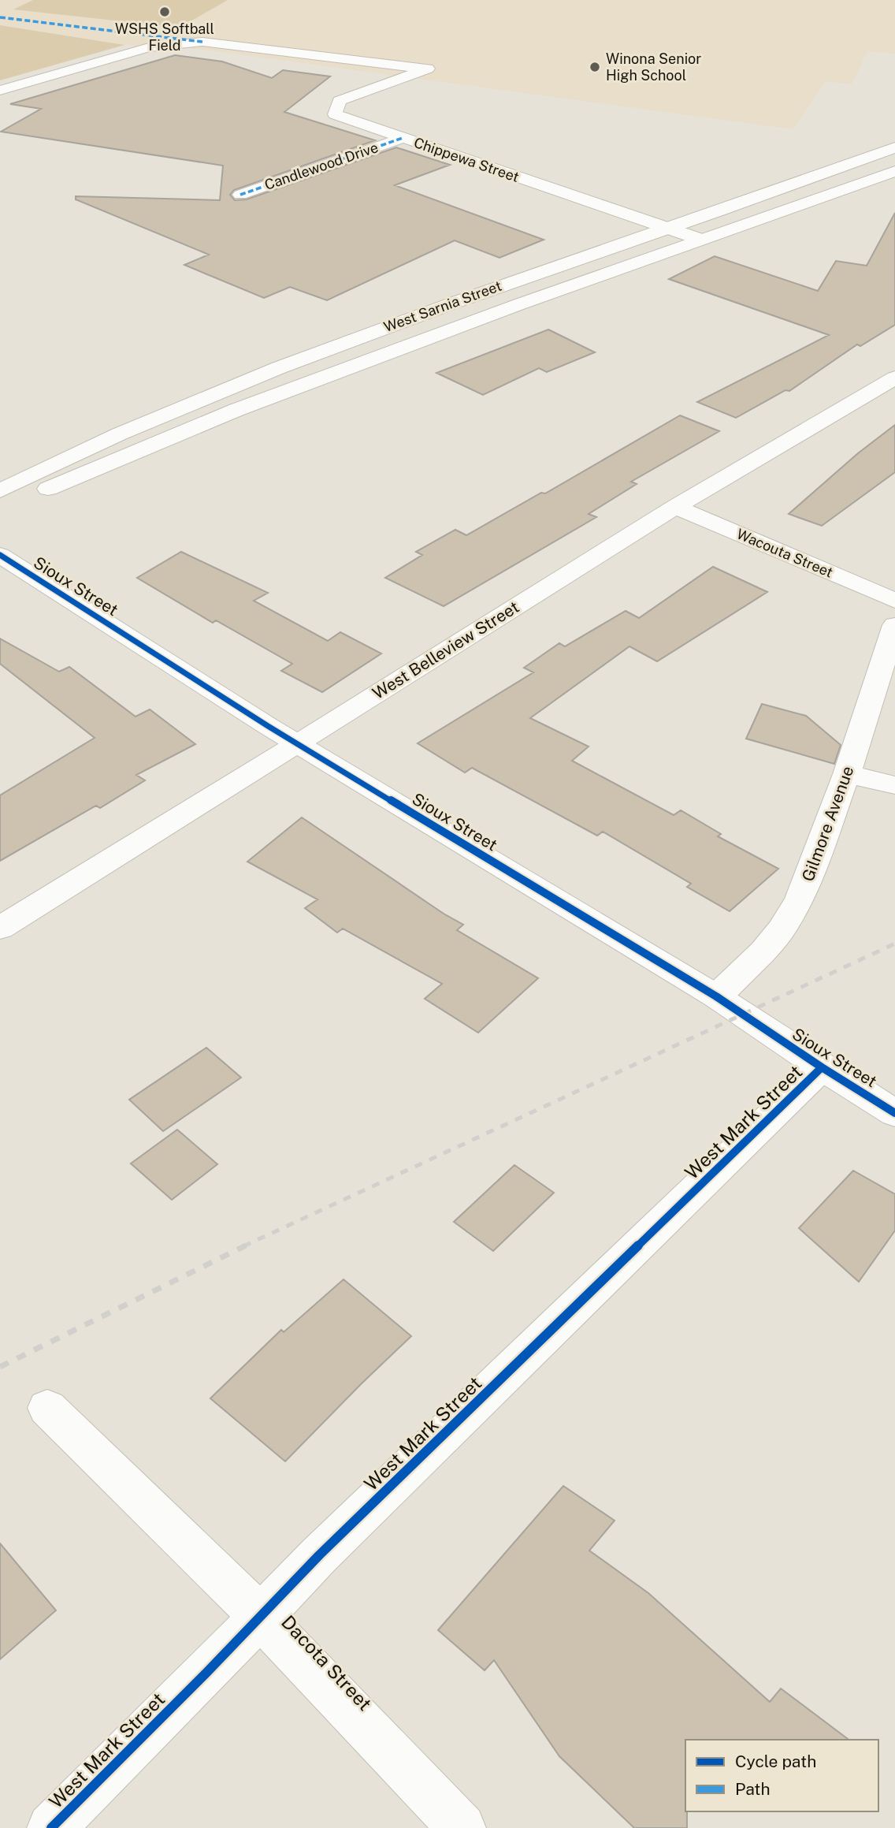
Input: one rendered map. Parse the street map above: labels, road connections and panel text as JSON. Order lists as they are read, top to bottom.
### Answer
{
  "streets": {
    "street": [
      "Chippewa Street",
      "Candlewood Drive",
      "West Sarnia Street",
      "Wacouta Street",
      "Sioux Street",
      "West Belleview Street",
      "Gilmore Avenue",
      "West Mark Street",
      "Dacota Street"
    ]
  },
  "crossings": [
    ["Chippewa Street", "Candlewood Drive"],
    ["Chippewa Street", "West Sarnia Street"],
    ["Wacouta Street", "West Belleview Street"],
    ["Sioux Street", "West Belleview Street"],
    ["Sioux Street", "Gilmore Avenue"],
    ["Sioux Street", "West Mark Street"],
    ["West Mark Street", "Dacota Street"]
  ],
  "places": ["WSHS Softball Field", "Winona Senior High School"],
  "legend": ["Cycle path", "Path"]
}
